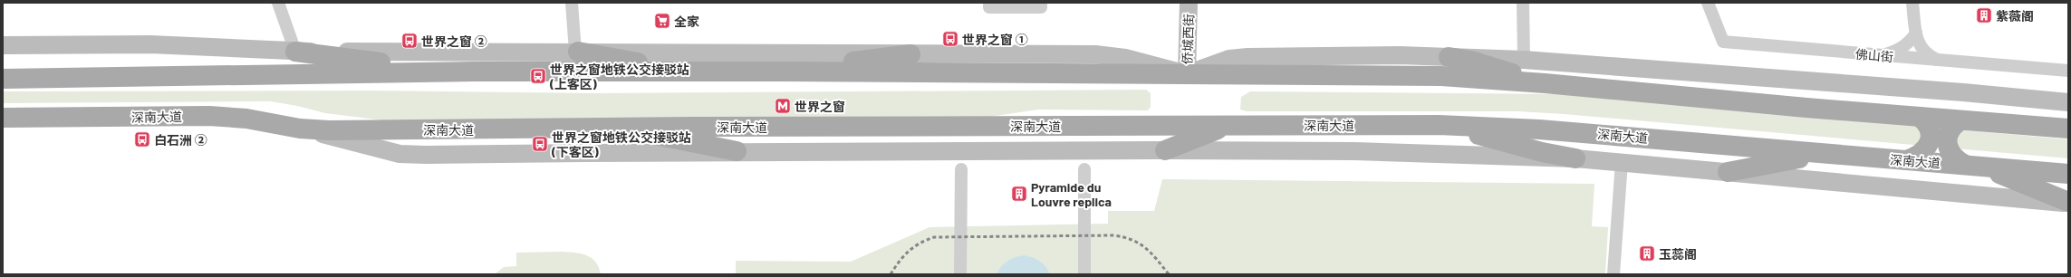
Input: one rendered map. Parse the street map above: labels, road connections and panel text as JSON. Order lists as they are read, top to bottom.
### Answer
{
  "streets": {
    "main road": ["侨城西街", "深南大道"],
    "street": ["佛山街"]
  },
  "places": {
    "building": ["紫薇阁", "Pyramide du Louvre replica", "玉蕊阁"],
    "supermarket": ["全家"],
    "bus stop": [
      "世界之窗 ①",
      "世界之窗 ②",
      "世界之窗地铁公交接驳站 (上客区)",
      "白石洲 ②",
      "世界之窗地铁公交接驳站 (下客区)"
    ],
    "metro station": ["世界之窗"]
  }
}
